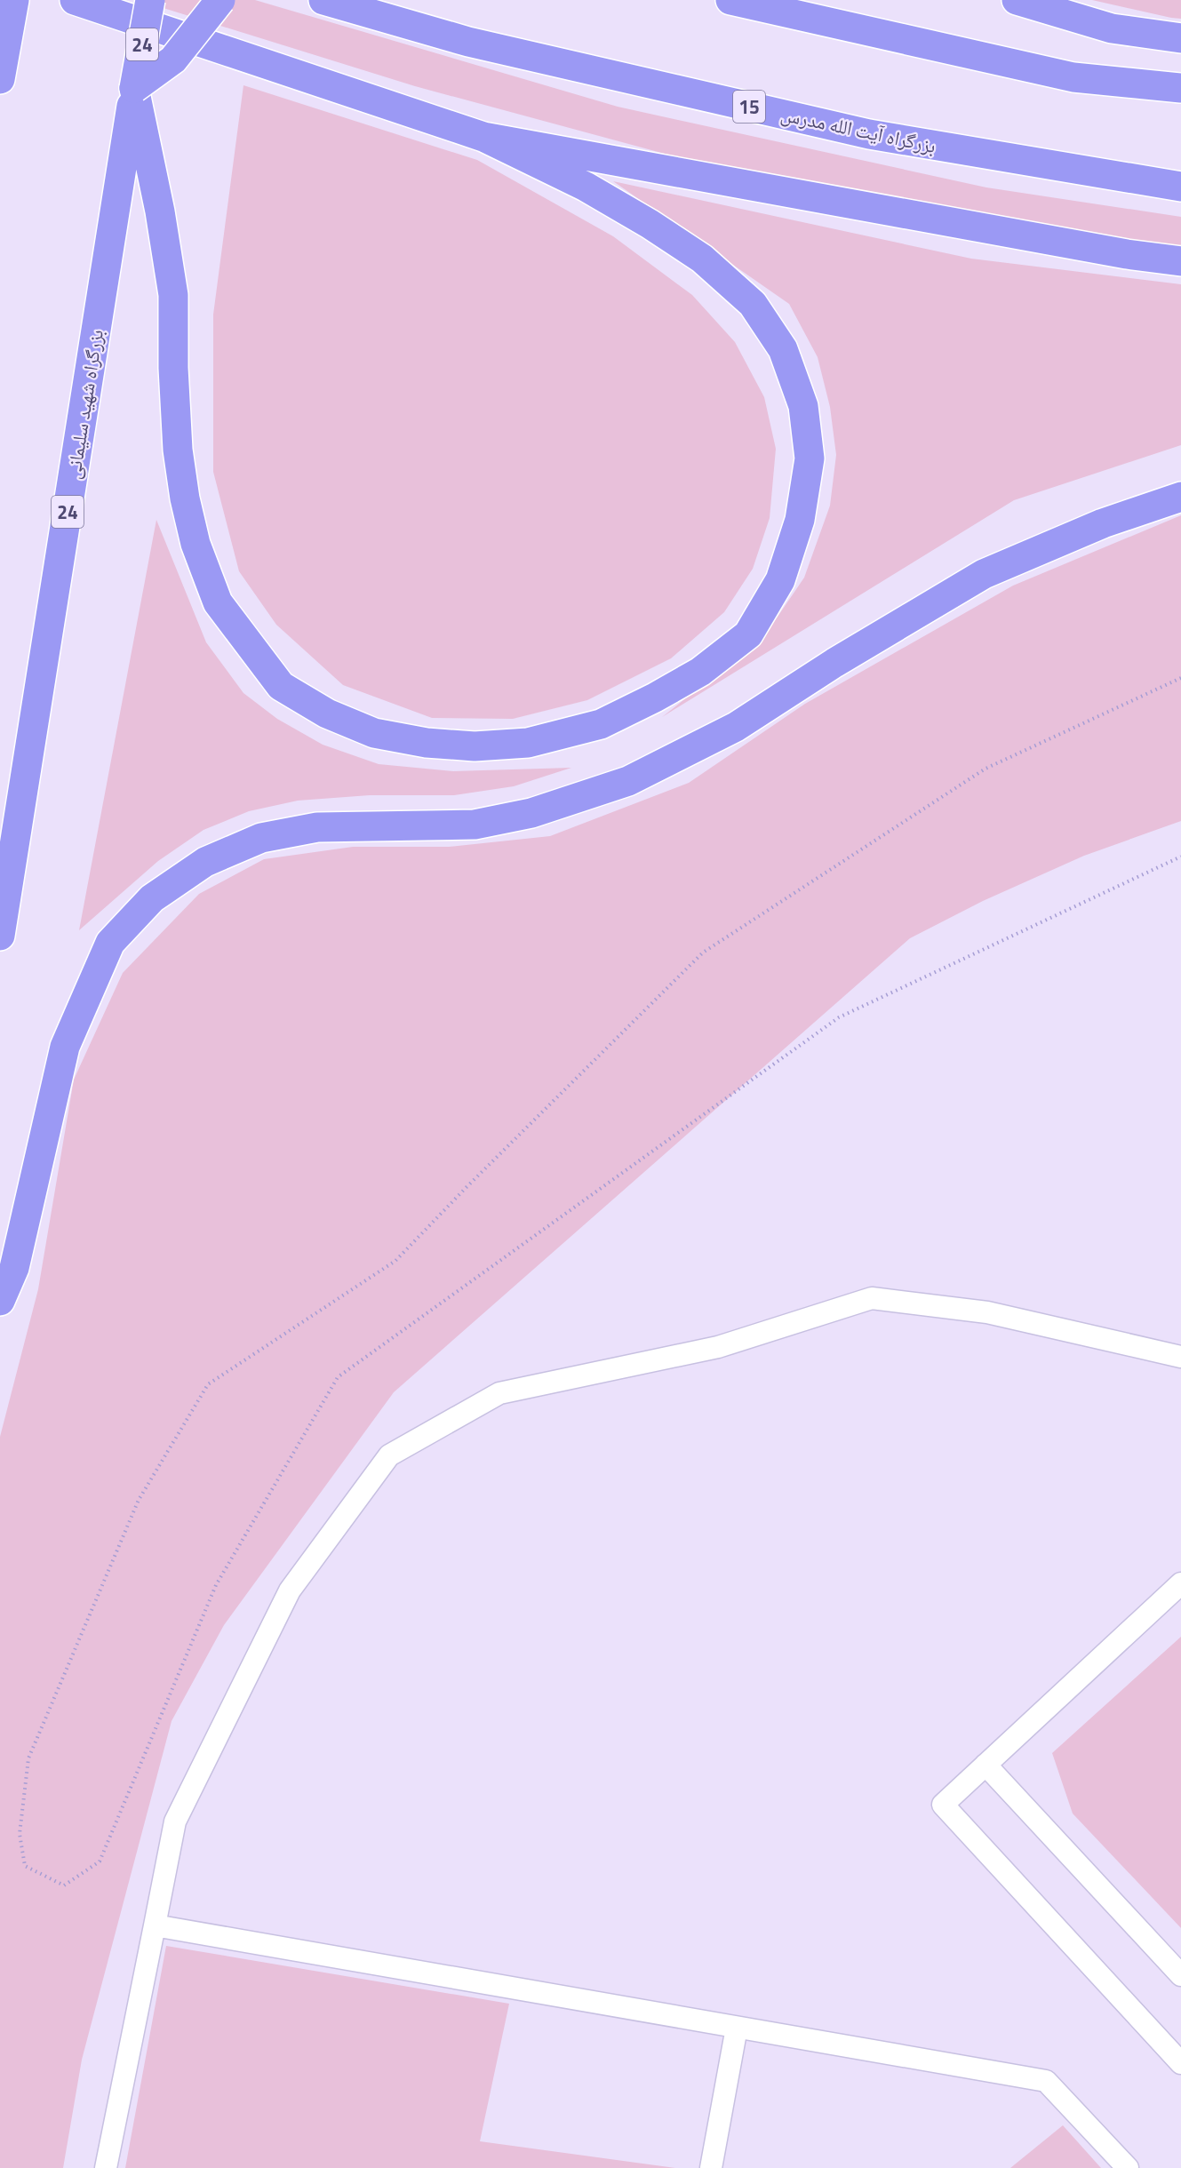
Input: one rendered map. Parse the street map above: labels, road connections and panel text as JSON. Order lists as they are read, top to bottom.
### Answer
{
  "streets": {
    "highway": [
      "24",
      "15",
      "بزرگراه آیت الله مدرس",
      "بزرگراه شهید سلیمانی"
    ]
  }
}
